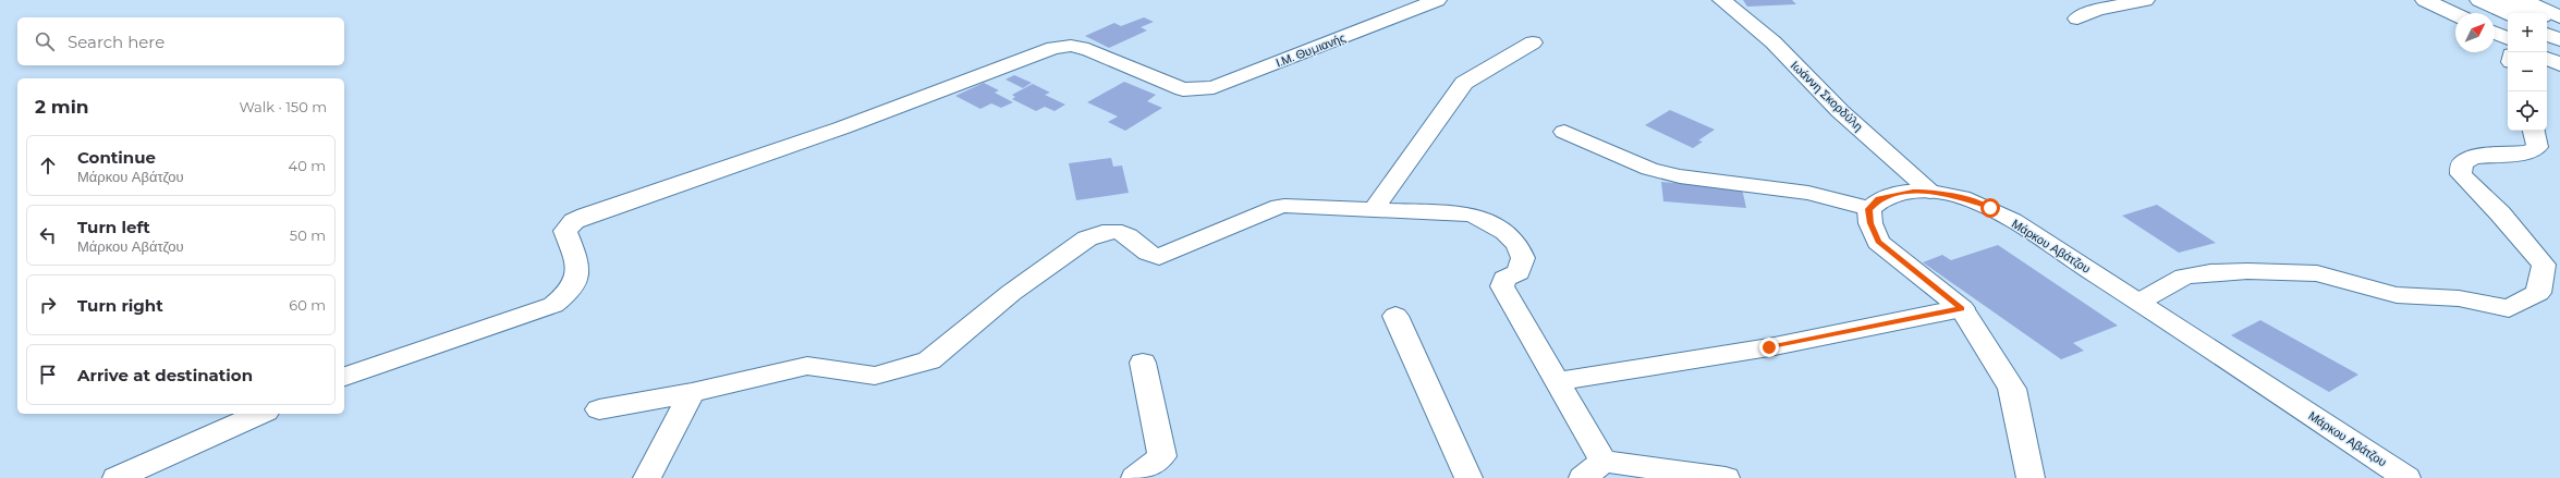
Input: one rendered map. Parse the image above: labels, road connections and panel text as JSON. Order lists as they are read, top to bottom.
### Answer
{
  "streets": {
    "main road": ["Ι.Μ. Θυμιανής", "Ιωάννη Σκορδύλη", "Μάρκου Αβάτζου"]
  },
  "crossings": [
    ["Ιωάννη Σκορδύλη", "Μάρκου Αβάτζου"]
  ],
  "north": "top right",
  "page": {
    "map_buttons": ["+", "−"],
    "search": "Search here",
    "heading": ["2 min", "Walk · 150 m"],
    "list": [
      ["Continue", "Μάρκου Αβάτζου", "40 m"],
      ["Turn left", "Μάρκου Αβάτζου", "50 m"],
      ["Turn right", "60 m"],
      "Arrive at destination"
    ]
  }
}
